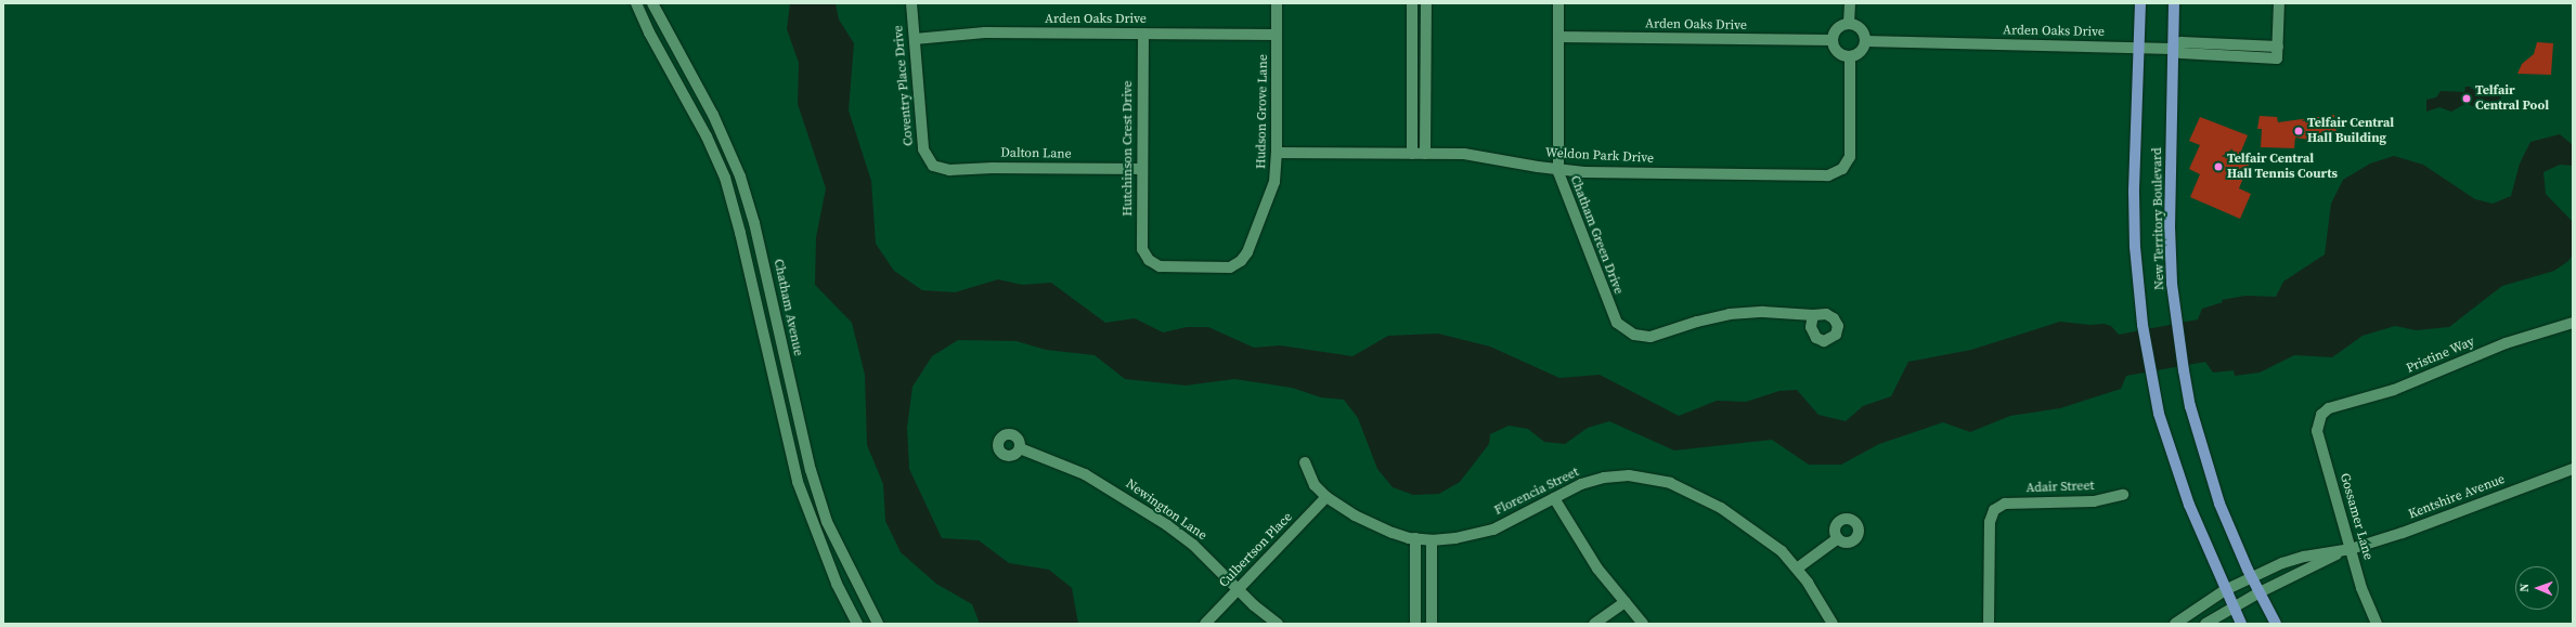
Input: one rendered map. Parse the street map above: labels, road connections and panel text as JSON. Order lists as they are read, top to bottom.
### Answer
{
  "streets": {
    "main road": ["New Territory Boulevard"],
    "street": [
      "Arden Oaks Drive",
      "Coventry Place Drive",
      "Hudson Grove Lane",
      "Hutchinson Crest Drive",
      "Dalton Lane",
      "Weldon Park Drive",
      "Chatham Green Drive",
      "Chatham Avenue",
      "Pristine Way",
      "Adair Street",
      "Florencia Street",
      "Kentshire Avenue",
      "Newington Lane",
      "Gossamer Lane",
      "Culbertson Place"
    ]
  },
  "crossings": [
    ["Arden Oaks Drive", "Coventry Place Drive"],
    ["Arden Oaks Drive", "Hudson Grove Lane"],
    ["Arden Oaks Drive", "Hutchinson Crest Drive"],
    ["Arden Oaks Drive", "Weldon Park Drive"],
    ["Arden Oaks Drive", "New Territory Boulevard"],
    ["Arden Oaks Drive", "Chatham Green Drive"],
    ["Coventry Place Drive", "Dalton Lane"],
    ["Hudson Grove Lane", "Hutchinson Crest Drive"],
    ["Hudson Grove Lane", "Weldon Park Drive"],
    ["Hutchinson Crest Drive", "Dalton Lane"],
    ["Weldon Park Drive", "Chatham Green Drive"],
    ["New Territory Boulevard", "Kentshire Avenue"],
    ["Pristine Way", "Gossamer Lane"],
    ["Florencia Street", "Culbertson Place"],
    ["Kentshire Avenue", "Gossamer Lane"],
    ["Newington Lane", "Culbertson Place"]
  ],
  "places": ["Telfair Central Pool", "Telfair Central Hall Building", "Telfair Central Hall Tennis Courts"],
  "north": "left"
}
